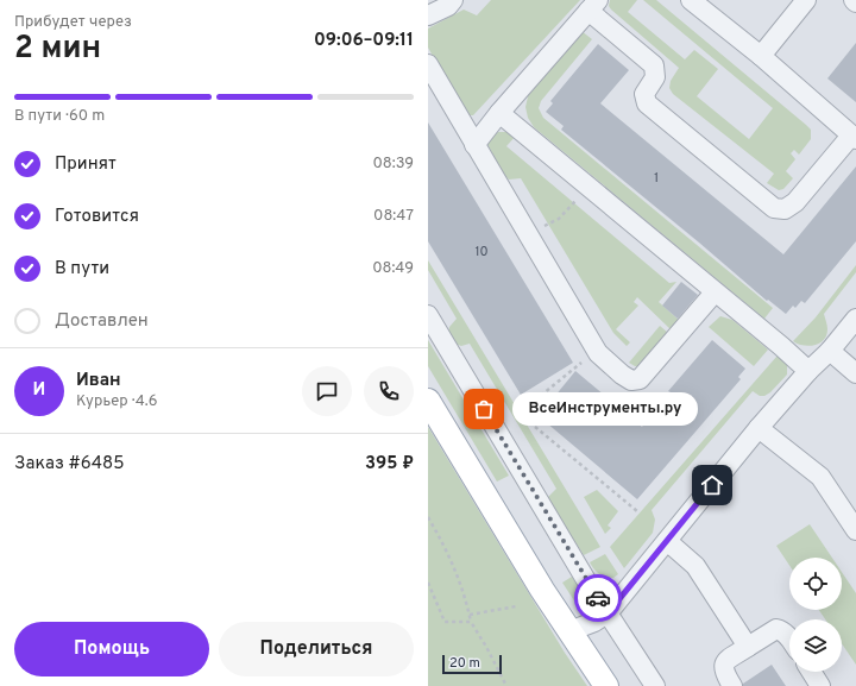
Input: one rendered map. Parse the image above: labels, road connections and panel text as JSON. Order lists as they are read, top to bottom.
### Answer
{
  "places": ["ВсеИнструменты.ру"],
  "house_numbers": ["1", "10"],
  "scale_bar": "20 m",
  "page": {
    "heading": ["2 мин", "Прибудет через", "09:06–09:11"],
    "panel": [
      "Иван",
      "Курьер · 4.6",
      "Заказ #6485",
      "395 ₽"
    ],
    "bar": "В пути · 60 m",
    "list": [
      ["Принят", "08:39"],
      ["Готовится", "08:47"],
      ["В пути", "08:49"],
      "Доставлен"
    ],
    "round": "И",
    "bubble": "ВсеИнструменты.ру",
    "buttons": ["Помощь", "Поделиться"],
    "scale": "20 m"
  }
}
